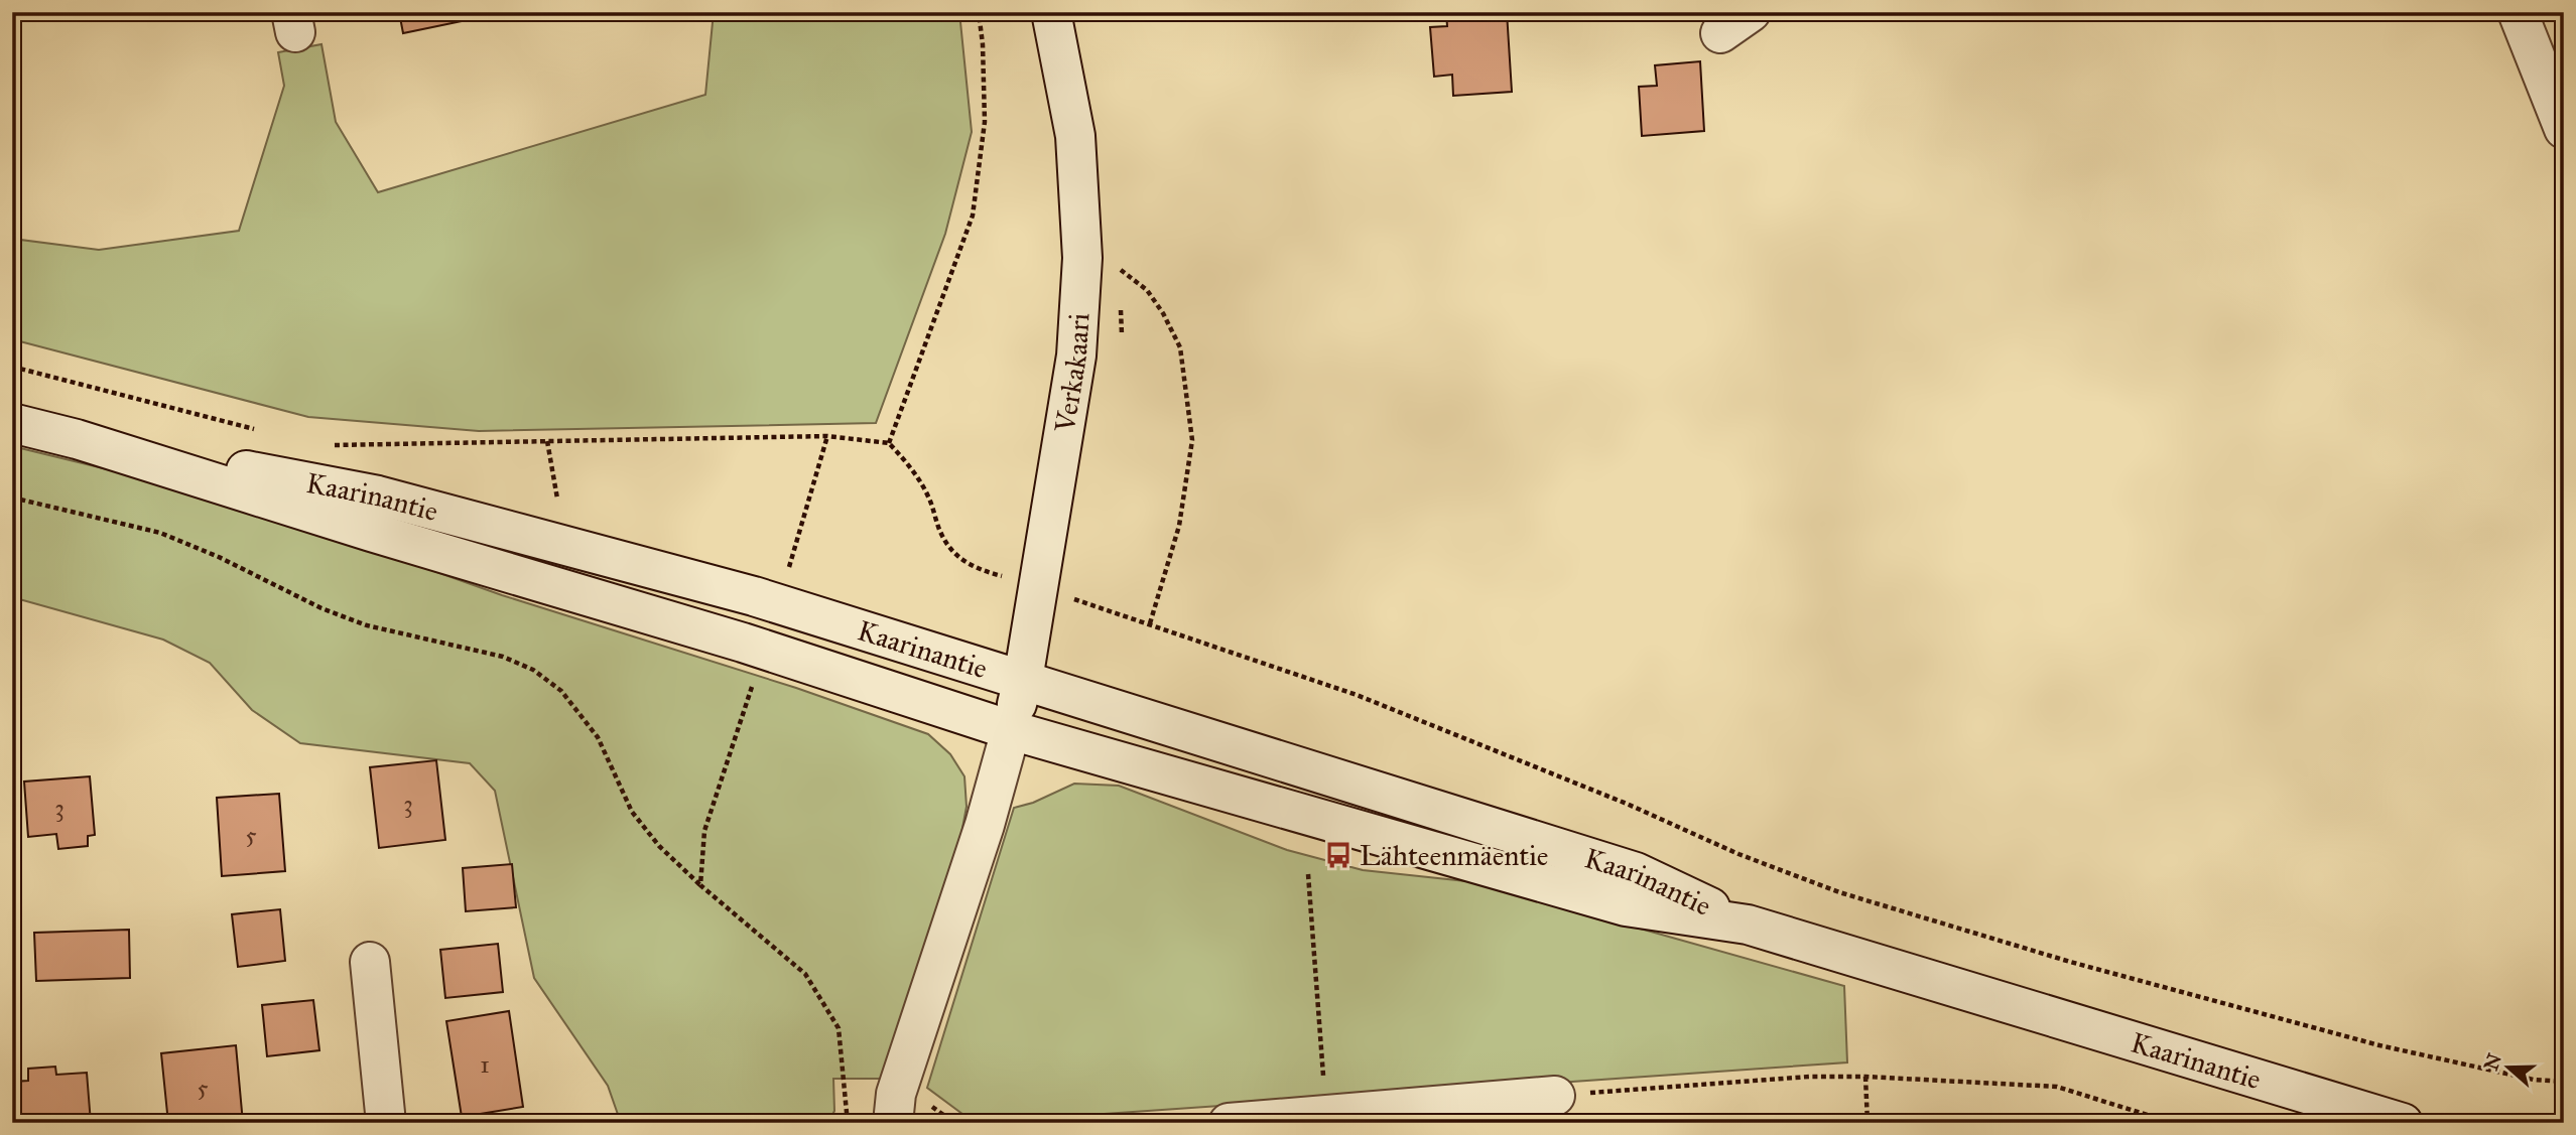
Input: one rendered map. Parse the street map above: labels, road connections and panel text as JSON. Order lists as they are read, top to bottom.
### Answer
{
  "streets": {
    "main road": ["Verkakaari", "Kaarinantie"]
  },
  "crossings": [
    ["Verkakaari", "Kaarinantie"]
  ],
  "places": {
    "bus stop": ["Lähteenmäentie"]
  },
  "house_numbers": [
    "3",
    "3",
    "5",
    "1",
    "5"
  ],
  "north": "left"
}
